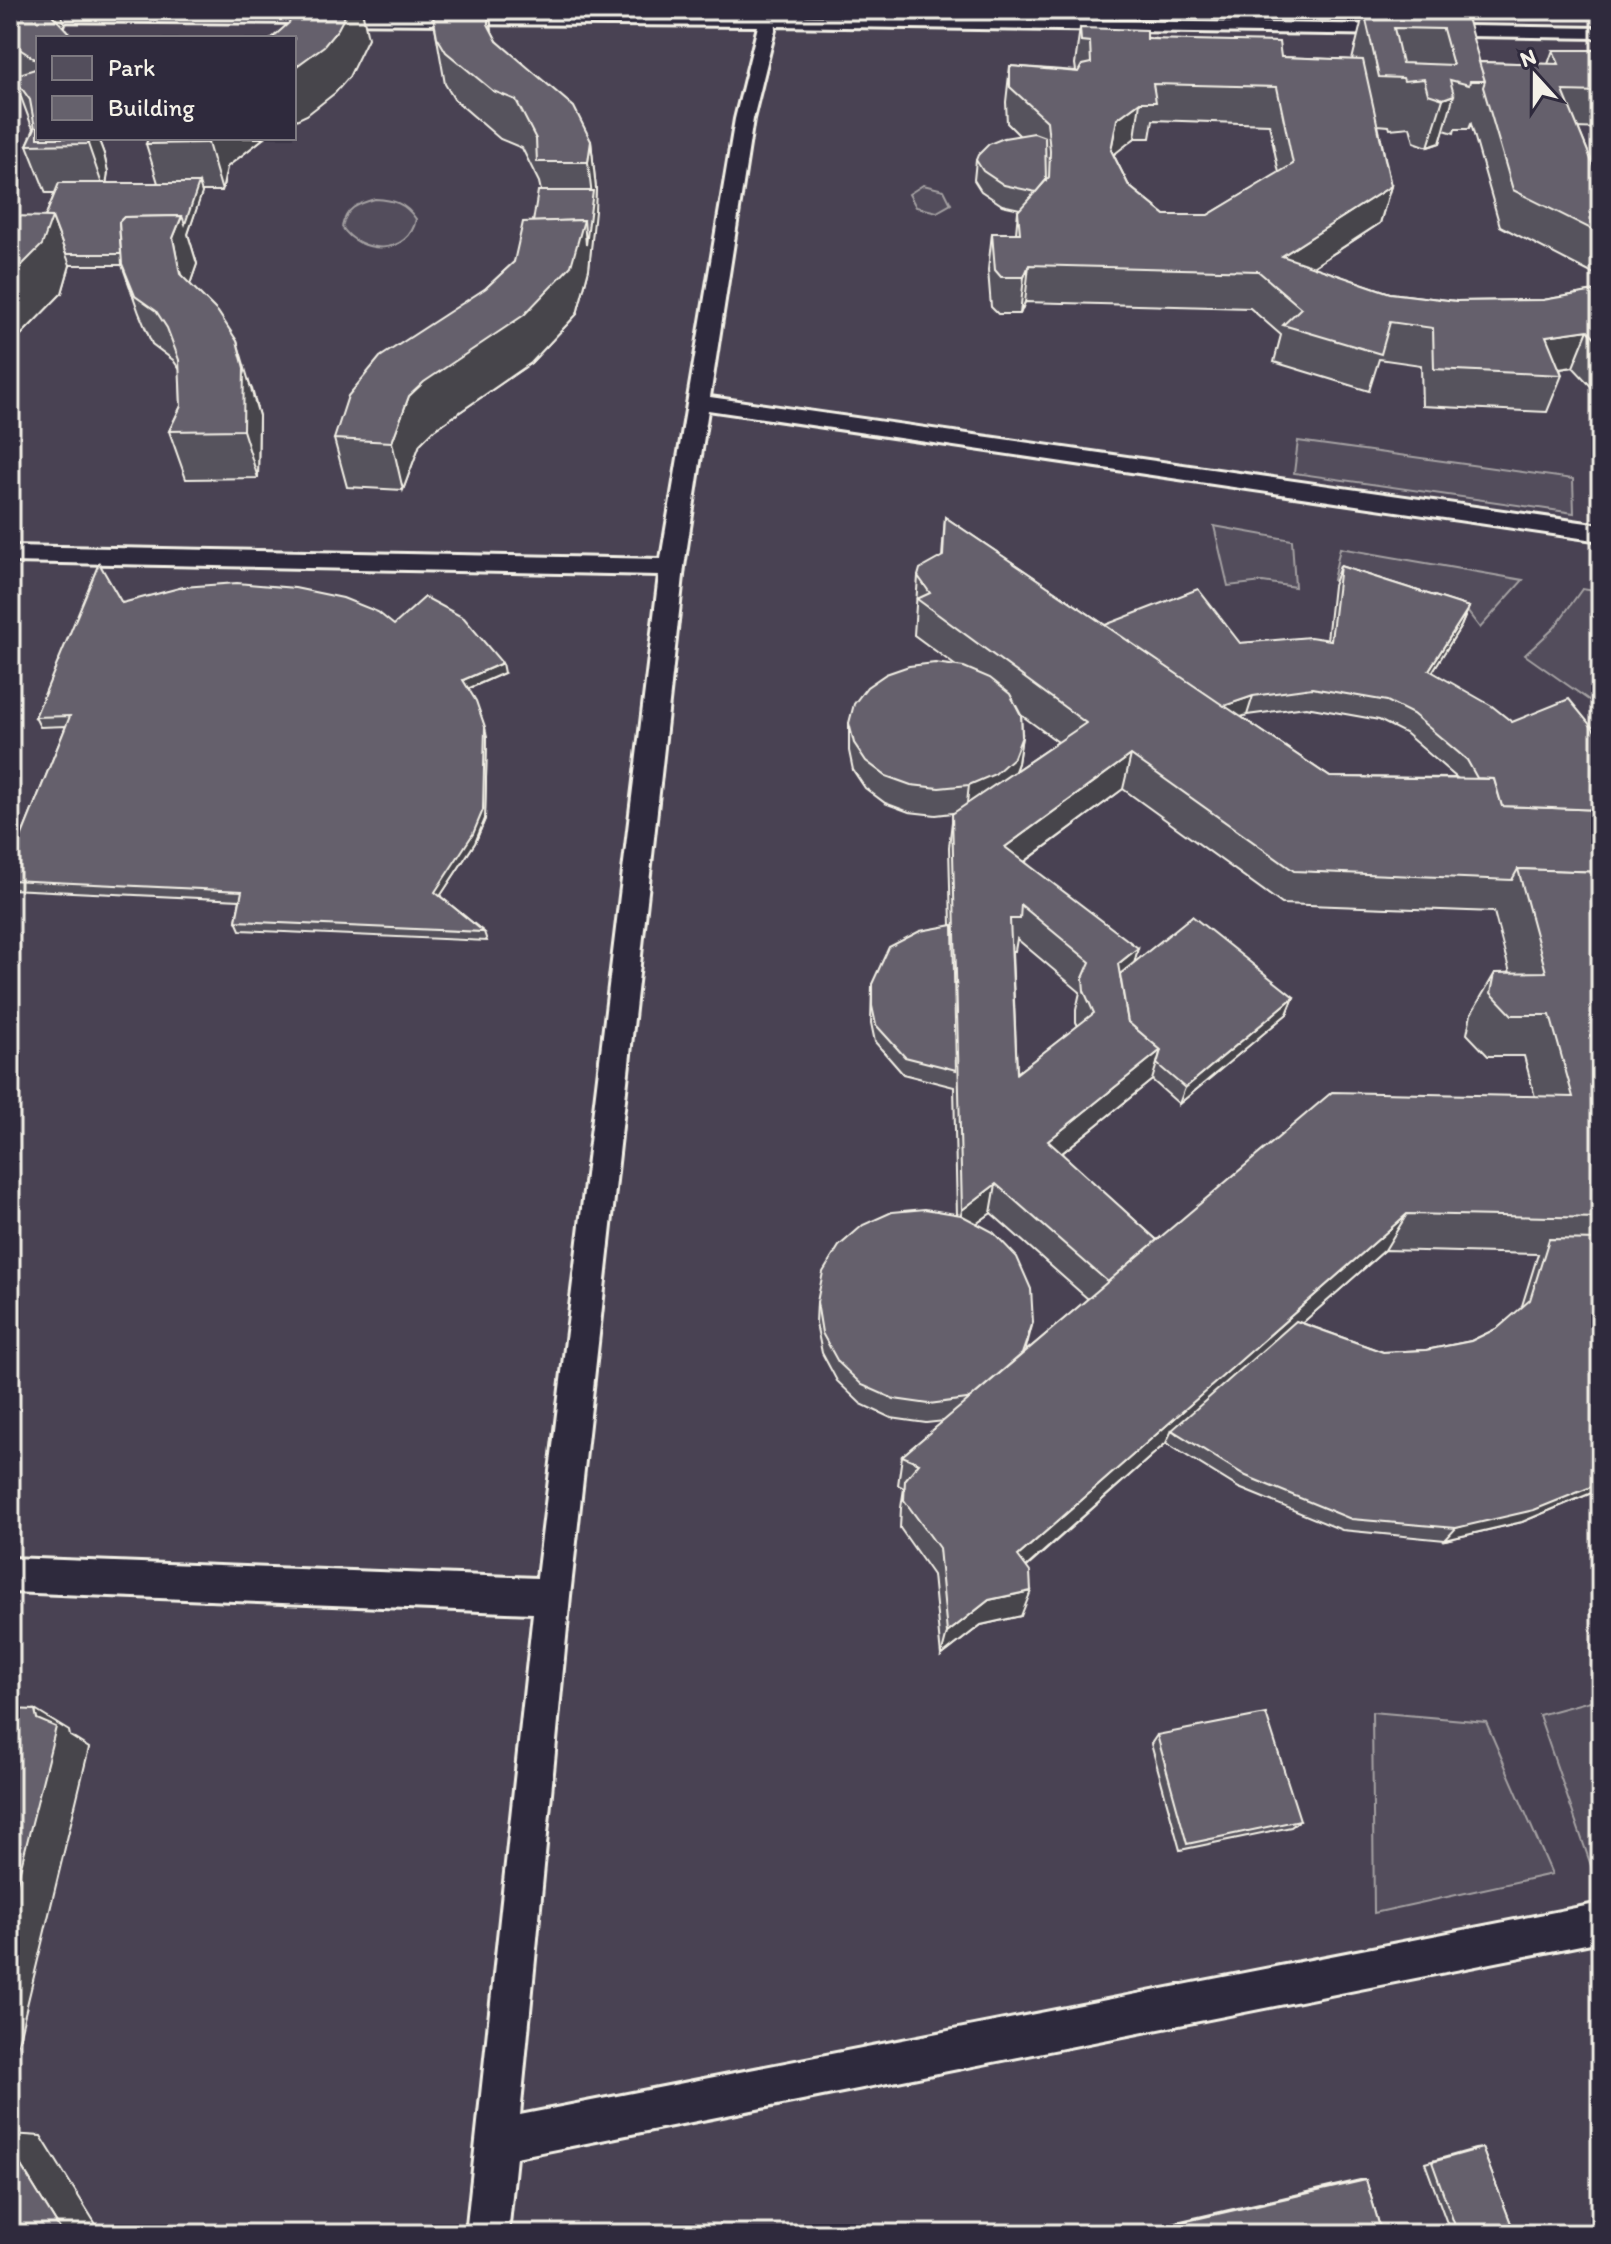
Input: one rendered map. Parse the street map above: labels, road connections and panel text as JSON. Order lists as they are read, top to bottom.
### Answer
{
  "legend": ["Park", "Building"],
  "north": "top"
}
